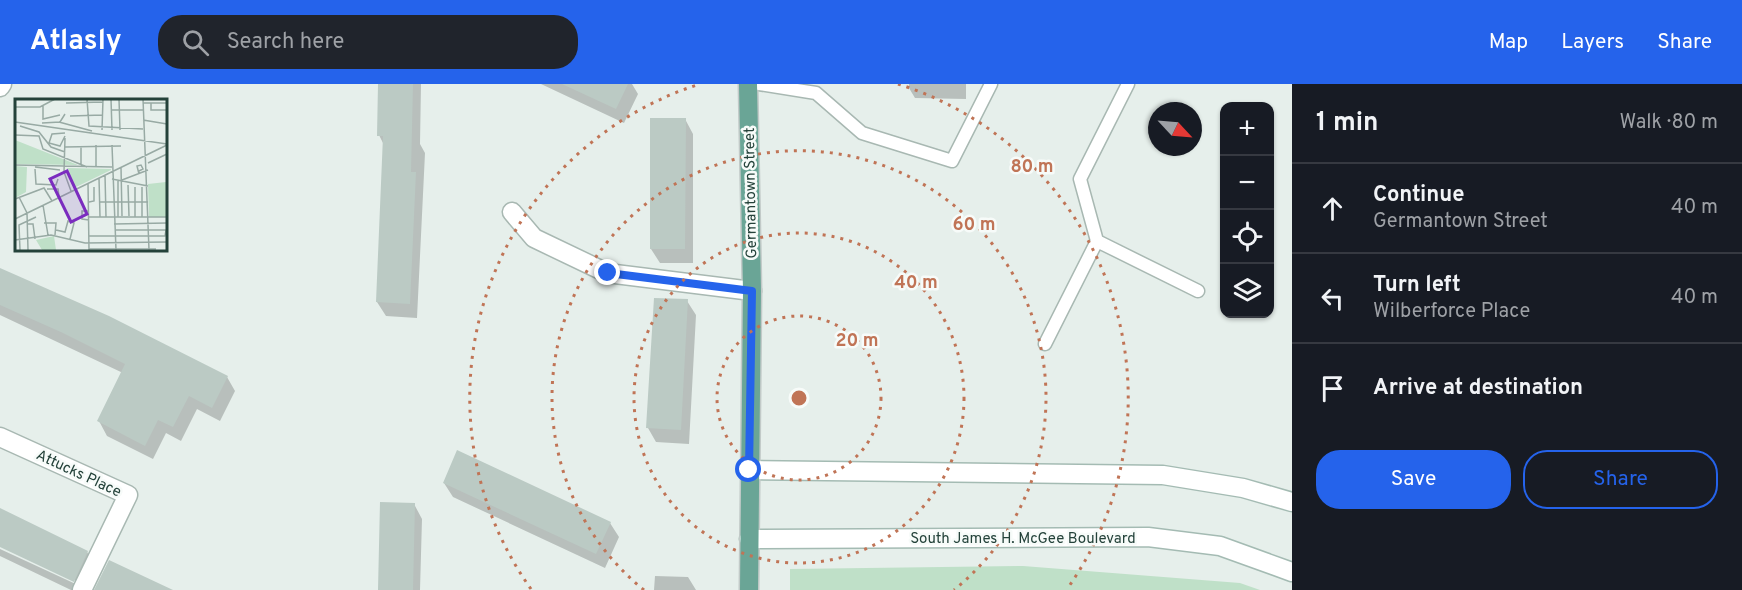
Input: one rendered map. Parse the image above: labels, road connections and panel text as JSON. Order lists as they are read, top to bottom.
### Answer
{
  "streets": {
    "main road": ["Germantown Street", "Attucks Place", "South James H. McGee Boulevard"]
  },
  "crossings": [
    ["Germantown Street", "South James H. McGee Boulevard"]
  ],
  "north": "bottom right",
  "page": {
    "header": "Atlasly",
    "search": "Search here",
    "nav": ["Map", "Layers", "Share"],
    "heading": ["1 min", "Walk · 80 m"],
    "map_buttons": ["+", "−"],
    "list": [
      ["Continue", "Germantown Street", "40 m"],
      ["Turn left", "Wilberforce Place", "40 m"],
      "Arrive at destination"
    ],
    "buttons": ["Save", "Share"]
  },
  "rings": [
    "80 m",
    "60 m",
    "40 m",
    "20 m"
  ]
}
